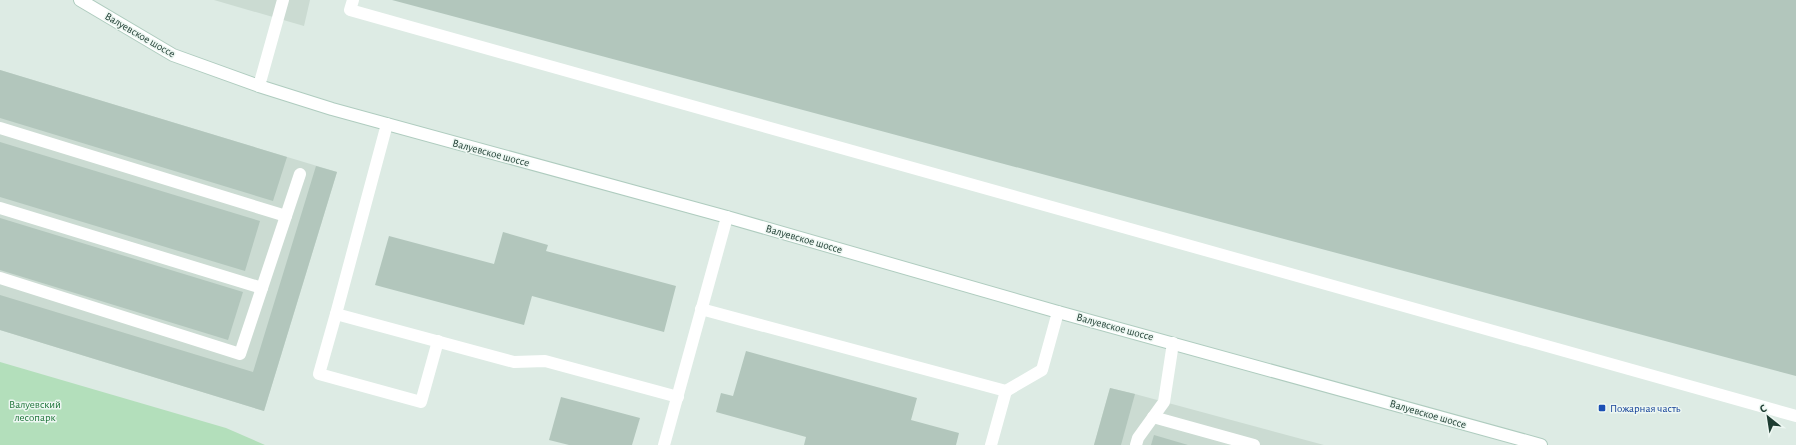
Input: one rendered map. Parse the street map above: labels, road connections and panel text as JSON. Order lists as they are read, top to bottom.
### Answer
{
  "streets": {
    "main road": ["Валуевское шоссе"]
  },
  "parks": ["Валуевский лесопарк"],
  "places": {
    "transit": ["Пожарная часть"]
  },
  "north": "top left"
}
